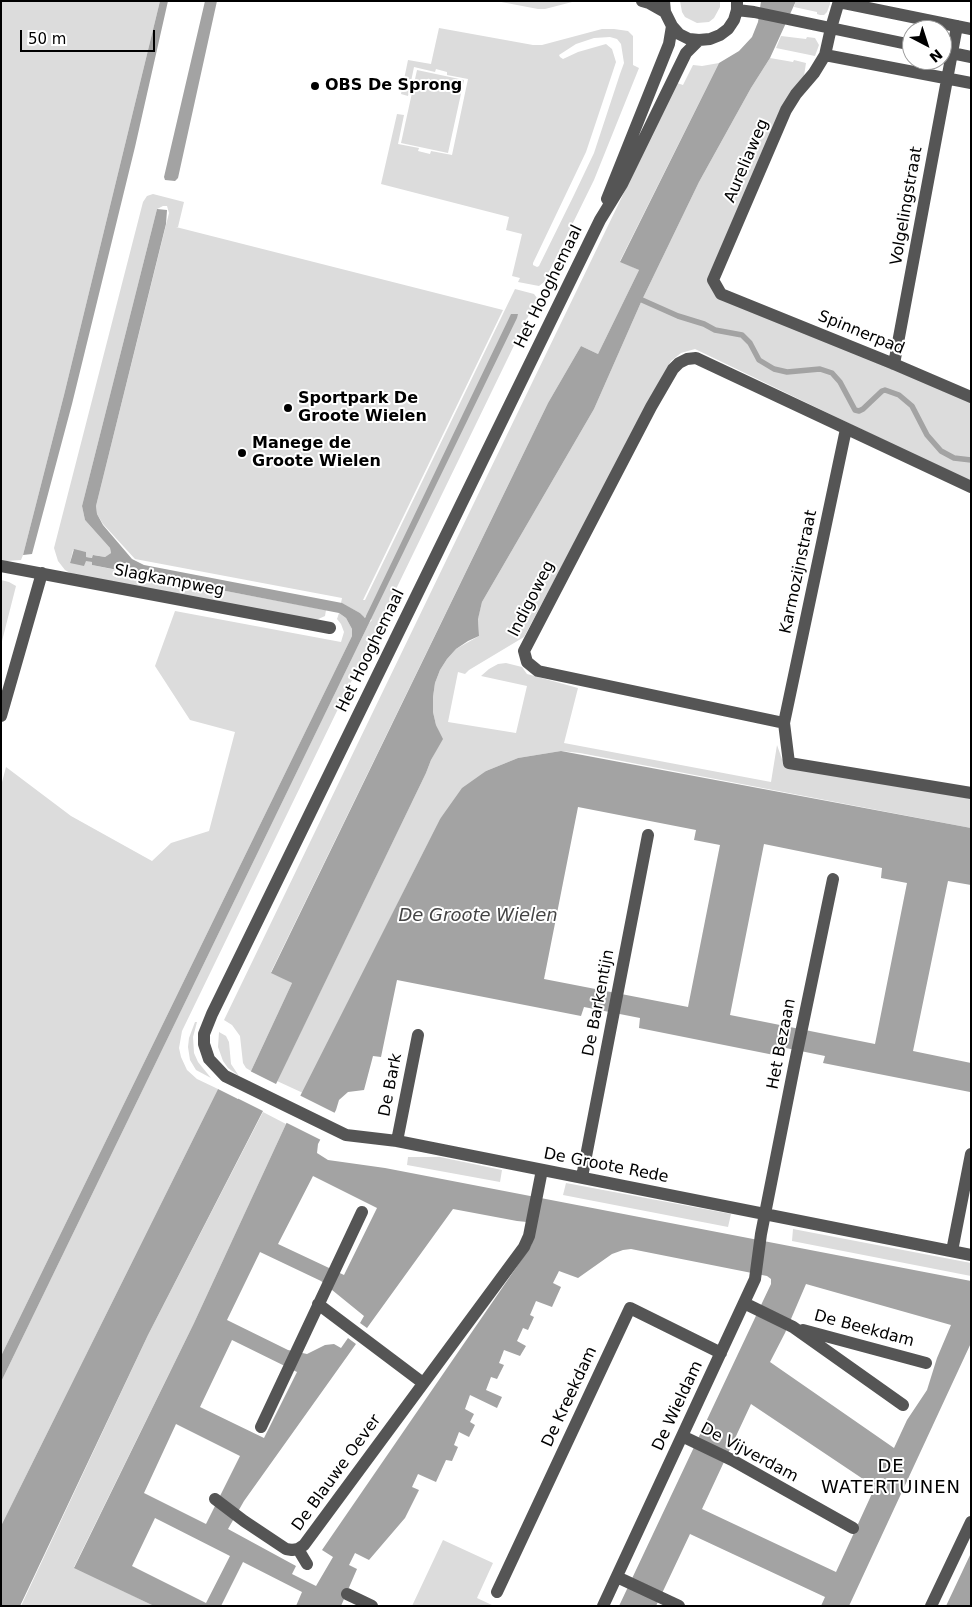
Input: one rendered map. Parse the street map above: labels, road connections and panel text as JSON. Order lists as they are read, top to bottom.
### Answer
{
  "streets": {
    "street": [
      "Aureliaweg",
      "Volgelingstraat",
      "Het Hooghemaal",
      "Spinnerpad",
      "Karmozijnstraat",
      "Slagkampweg",
      "Indigoweg",
      "De Barkentijn",
      "Het Bezaan",
      "De Bark",
      "De Groote Rede",
      "De Beekdam",
      "De Kreekdam",
      "De Wieldam",
      "De Vijverdam",
      "De Blauwe Oever"
    ]
  },
  "crossings": [
    ["Aureliaweg", "Spinnerpad"],
    ["Volgelingstraat", "Spinnerpad"],
    ["Het Hooghemaal", "De Groote Rede"],
    ["Karmozijnstraat", "Indigoweg"],
    ["De Barkentijn", "De Groote Rede"],
    ["Het Bezaan", "De Groote Rede"],
    ["Het Bezaan", "De Wieldam"],
    ["De Bark", "De Groote Rede"],
    ["De Groote Rede", "De Wieldam"],
    ["De Groote Rede", "De Blauwe Oever"],
    ["De Beekdam", "De Wieldam"],
    ["De Kreekdam", "De Wieldam"],
    ["De Wieldam", "De Vijverdam"]
  ],
  "districts": ["DE WATERTUINEN"],
  "water": ["De Groote Wielen"],
  "places": ["OBS De Sprong", "Sportpark De Groote Wielen", "Manege de Groote Wielen"],
  "scale_bar": "50 m",
  "north": "bottom right"
}
